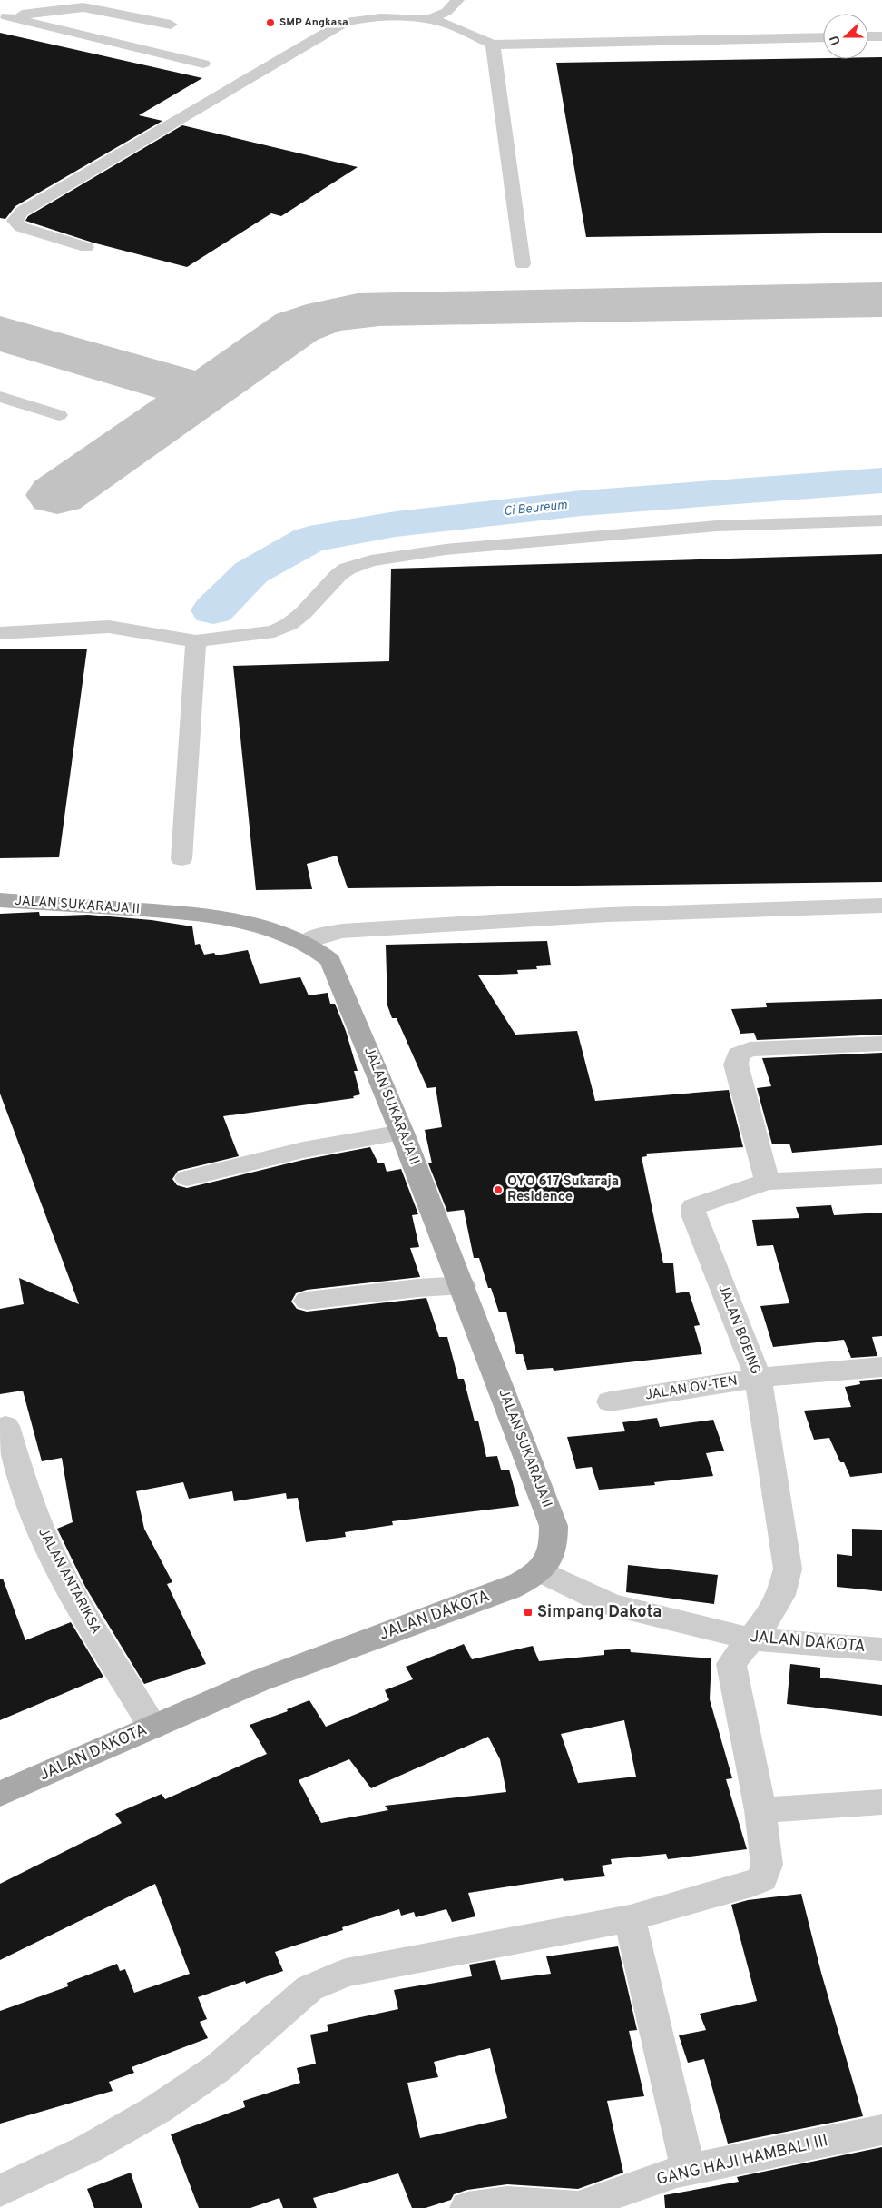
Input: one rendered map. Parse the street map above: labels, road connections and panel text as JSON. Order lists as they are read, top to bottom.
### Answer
{
  "streets": {
    "main road": ["JALAN SUKARAJA II", "JALAN DAKOTA"],
    "street": [
      "JALAN BOEING",
      "JALAN OV-TEN",
      "JALAN ANTARIKSA",
      "GANG HAJI HAMBALI III"
    ]
  },
  "crossings": [
    ["JALAN SUKARAJA II", "JALAN DAKOTA"],
    ["JALAN BOEING", "JALAN OV-TEN"],
    ["JALAN BOEING", "JALAN DAKOTA"],
    ["JALAN ANTARIKSA", "JALAN DAKOTA"]
  ],
  "water": ["Ci Beureum"],
  "places": {
    "other": ["SMP Angkasa", "OYO 617 Sukaraja Residence"],
    "transit": ["Simpang Dakota"]
  },
  "north": "left"
}
